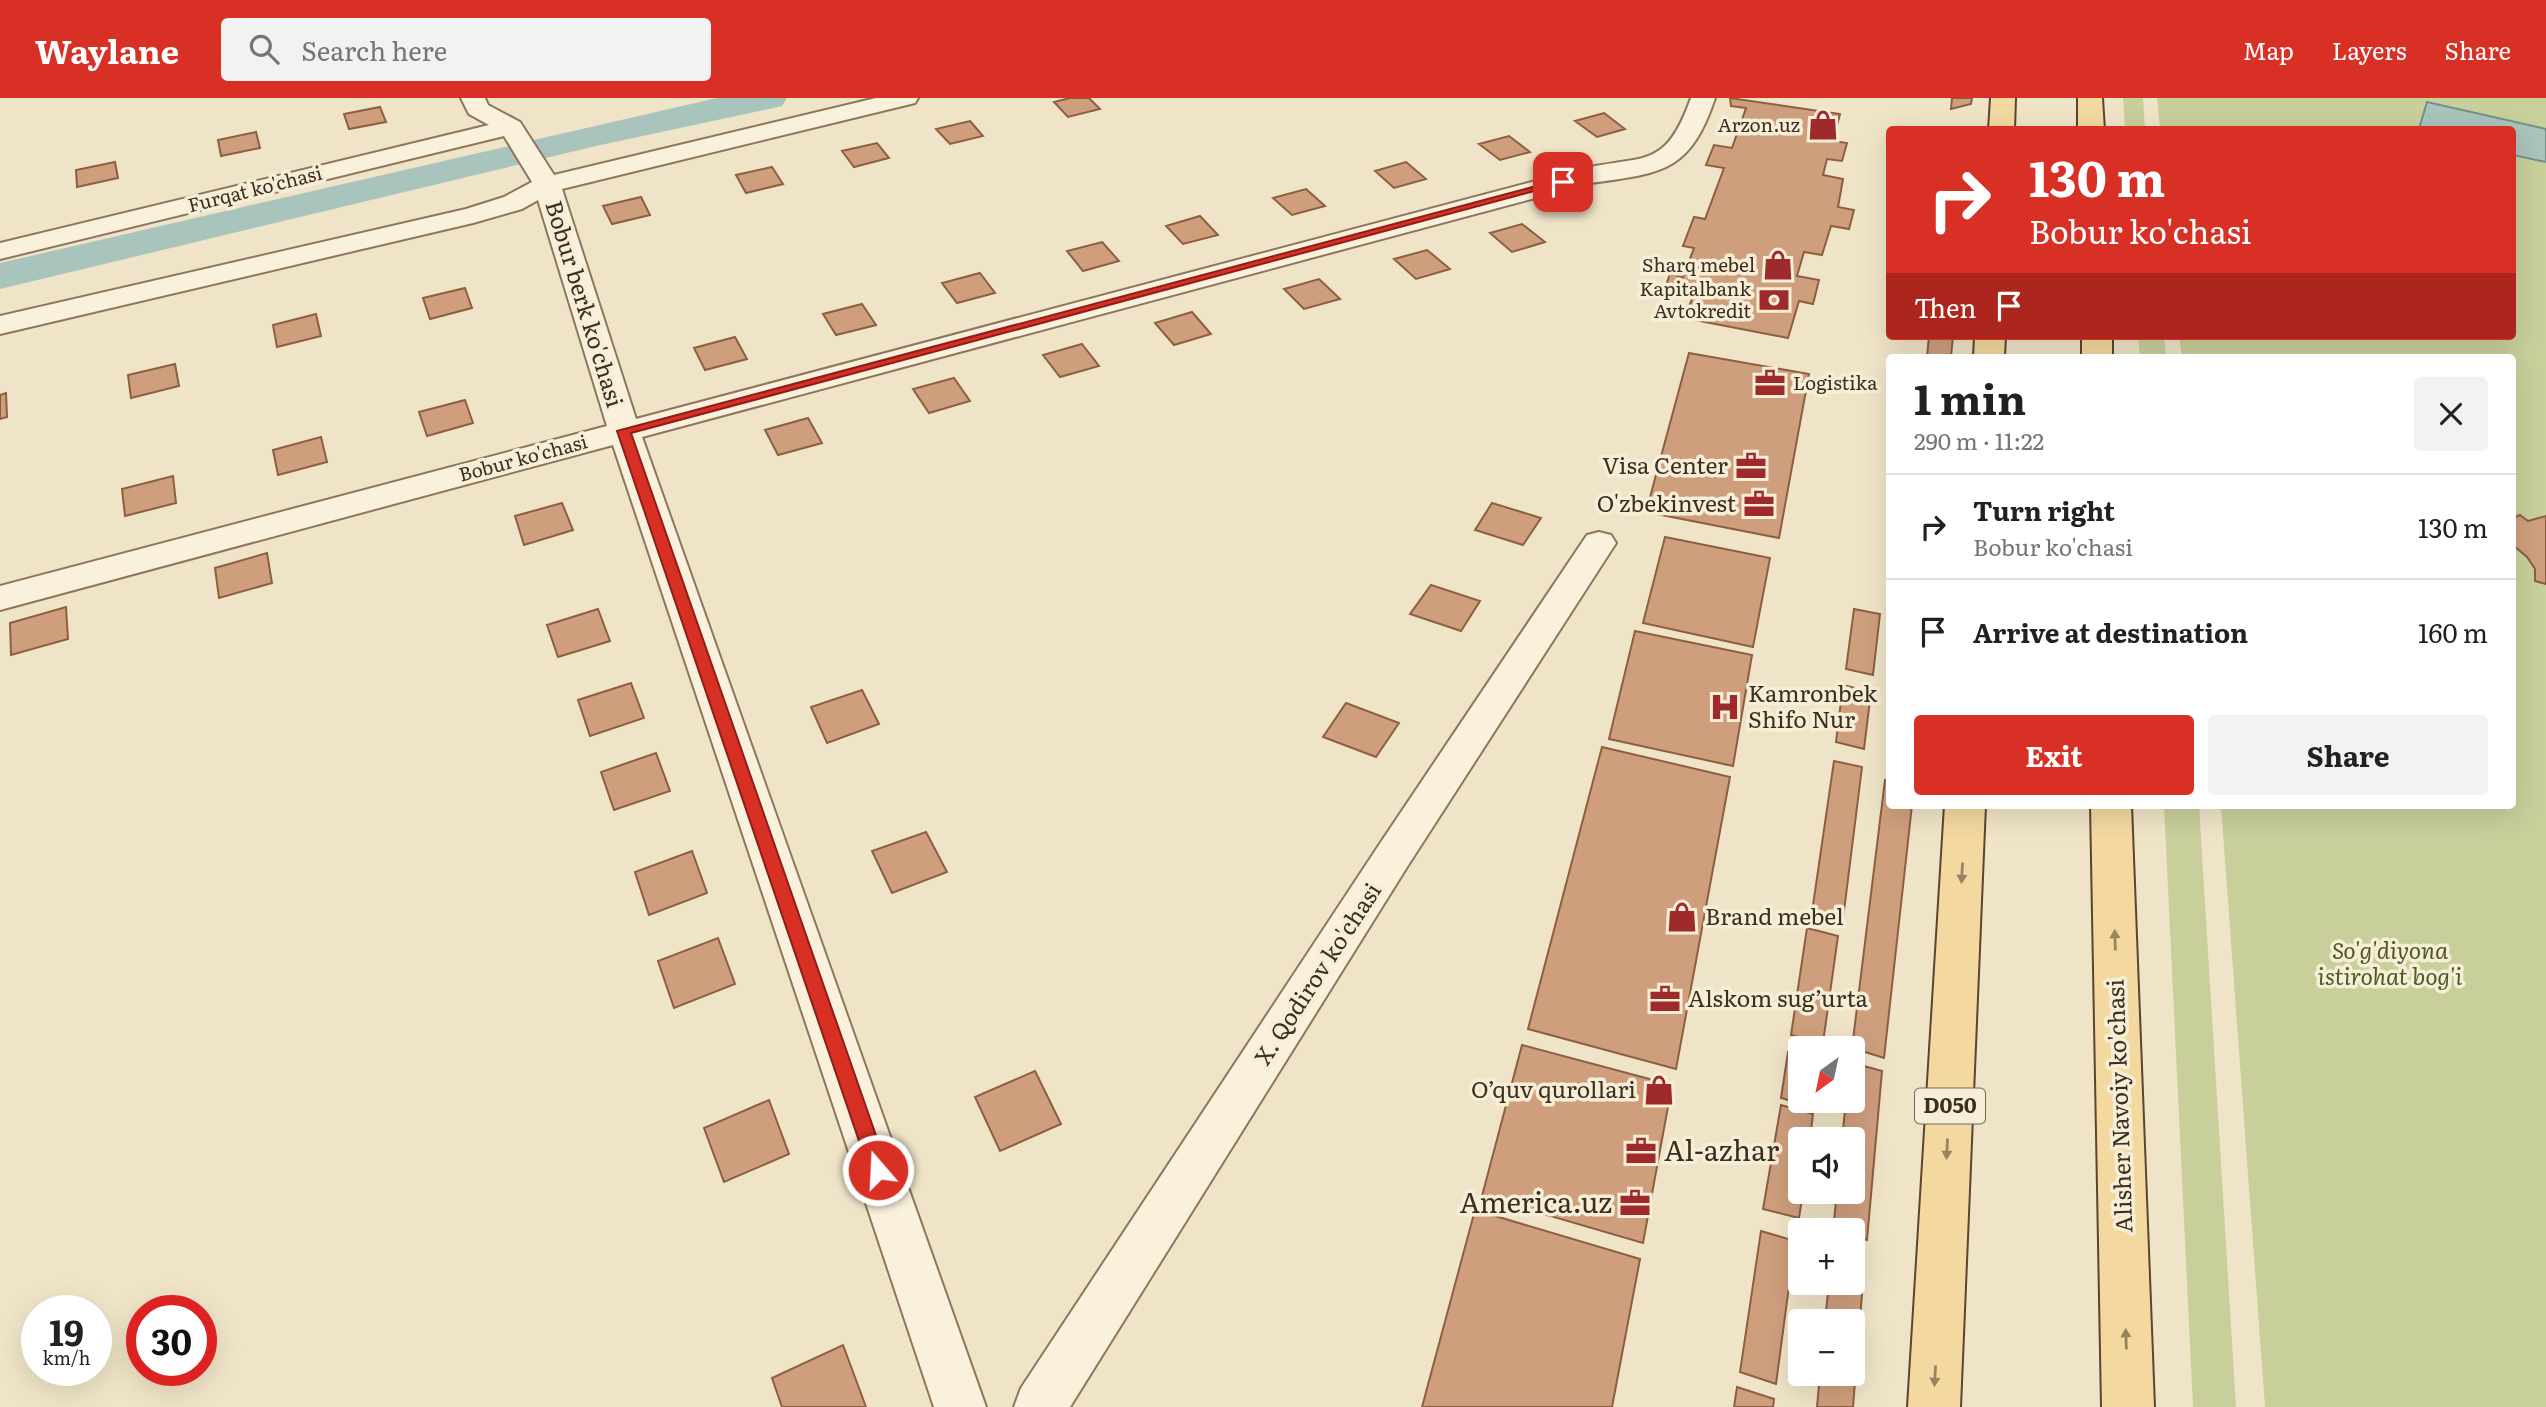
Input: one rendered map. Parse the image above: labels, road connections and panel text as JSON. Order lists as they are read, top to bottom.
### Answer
{
  "streets": {
    "main road": ["D050", "Alisher Navoiy ko'chasi"],
    "street": [
      "Furqat ko'chasi",
      "Bobur berk ko'chasi",
      "Bobur ko'chasi",
      "X. Qodirov ko'chasi"
    ]
  },
  "crossings": [
    ["Furqat ko'chasi", "Bobur berk ko'chasi"],
    ["Bobur berk ko'chasi", "Bobur ko'chasi"]
  ],
  "parks": ["So'g'diyona istirohat bog'i"],
  "places": {
    "shop": [
      "Arzon.uz",
      "Sharq mebel",
      "Brand mebel",
      "O’quv qurollari"
    ],
    "bank": ["Kapitalbank Avtokredit"],
    "office": [
      "Logistika",
      "Visa Center",
      "O'zbekinvest",
      "Alskom sug’urta",
      "Al-azhar",
      "America.uz"
    ],
    "hospital": ["Kamronbek Shifo Nur"]
  },
  "north": "bottom left",
  "page": {
    "header": "Waylane",
    "search": "Search here",
    "nav": ["Map", "Layers", "Share"],
    "turn": ["130 m", "Bobur ko'chasi"],
    "then": "Then",
    "heading": ["1 min", "290 m · 11:22"],
    "list": [
      {
        "name": "Turn right",
        "note": "Bobur ko'chasi",
        "value": "130 m"
      },
      {
        "name": "Arrive at destination",
        "value": "160 m"
      }
    ],
    "buttons": ["Exit", "Share"],
    "map_buttons": ["+", "−"],
    "speed": "19 km/h",
    "limit": "30"
  }
}
